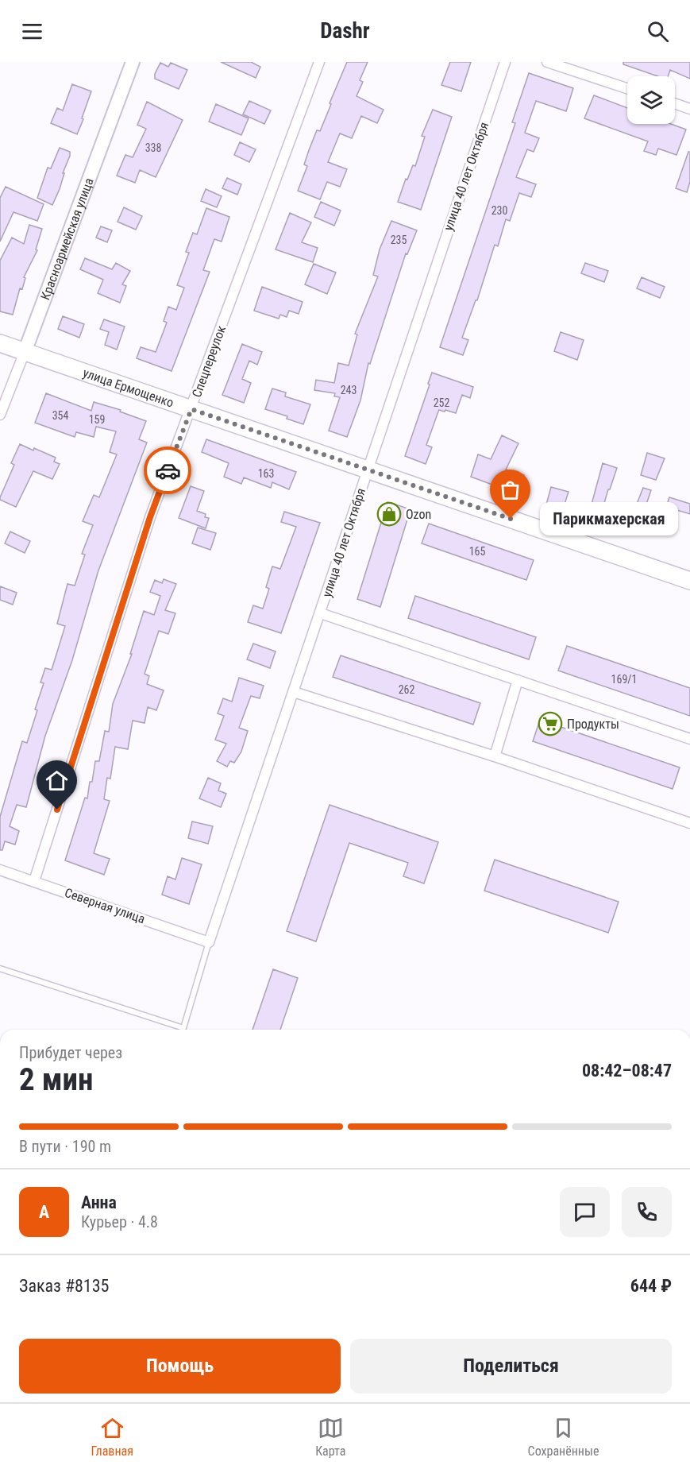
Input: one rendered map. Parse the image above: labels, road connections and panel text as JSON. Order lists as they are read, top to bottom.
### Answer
{
  "streets": {
    "highway": ["улица Ермощенко"],
    "street": [
      "улица 40 лет Октября",
      "Красноармейская улица",
      "Спецпереулок",
      "Северная улица"
    ]
  },
  "crossings": [
    ["улица 40 лет Октября", "улица Ермощенко"],
    ["улица 40 лет Октября", "Северная улица"],
    ["Красноармейская улица", "улица Ермощенко"],
    ["Спецпереулок", "улица Ермощенко"],
    ["Спецпереулок", "Северная улица"]
  ],
  "places": {
    "shop": ["Ozon"],
    "other": ["Парикмахерская"],
    "supermarket": ["Продукты"]
  },
  "house_numbers": [
    "338",
    "230",
    "235",
    "243",
    "252",
    "354",
    "159",
    "163",
    "165",
    "169/1",
    "262"
  ],
  "page": {
    "header": "Dashr",
    "bubble": "Парикмахерская",
    "heading": ["2 мин", "Прибудет через", "08:42–08:47"],
    "panel": [
      "Анна",
      "Курьер · 4.8",
      "Заказ #8135",
      "644 ₽"
    ],
    "bar": "В пути · 190 m",
    "round": "А",
    "buttons": ["Помощь", "Поделиться"],
    "tabs": ["Главная", "Карта", "Сохранённые"]
  }
}
